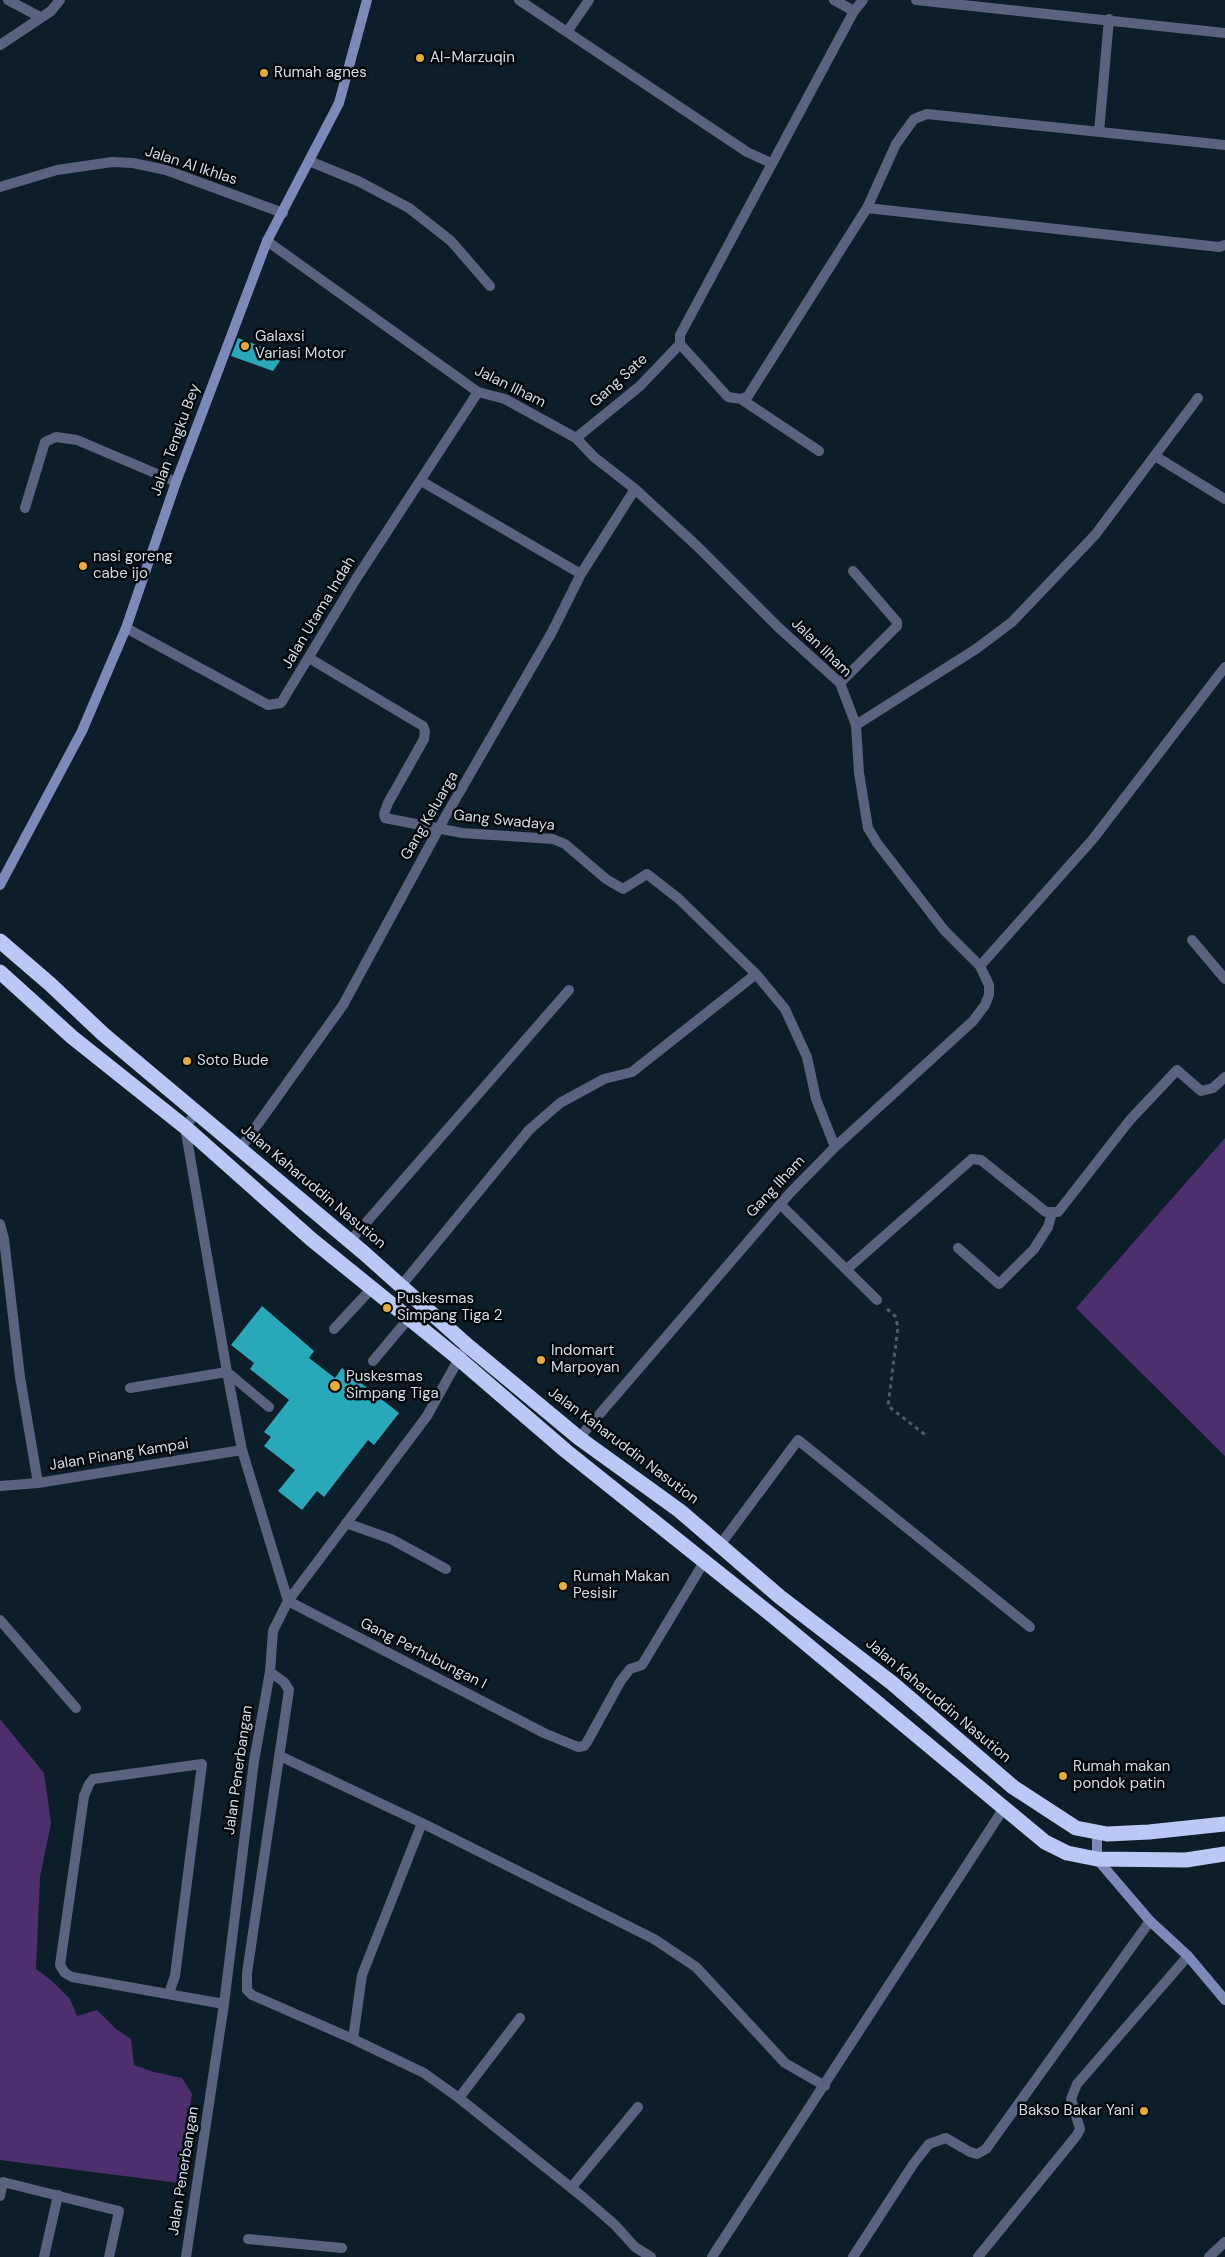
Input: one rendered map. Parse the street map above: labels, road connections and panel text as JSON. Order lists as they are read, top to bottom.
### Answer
{
  "streets": {
    "highway": ["Jalan Kaharuddin Nasution"],
    "main road": ["Jalan Tengku Bey"],
    "street": [
      "Jalan Al Ikhlas",
      "Gang Sate",
      "Jalan Ilham",
      "Jalan Utama Indah",
      "Gang Keluarga",
      "Gang Swadaya",
      "Gang Ilham",
      "Jalan Pinang Kampai",
      "Gang Perhubungan I",
      "Jalan Penerbangan"
    ]
  },
  "crossings": [
    ["Jalan Al Ikhlas", "Jalan Tengku Bey"],
    ["Gang Sate", "Jalan Ilham"],
    ["Jalan Ilham", "Jalan Tengku Bey"],
    ["Jalan Ilham", "Jalan Utama Indah"],
    ["Jalan Ilham", "Gang Keluarga"],
    ["Jalan Ilham", "Gang Ilham"],
    ["Jalan Tengku Bey", "Jalan Utama Indah"],
    ["Jalan Utama Indah", "Gang Swadaya"],
    ["Gang Keluarga", "Gang Swadaya"],
    ["Gang Keluarga", "Jalan Kaharuddin Nasution"],
    ["Gang Swadaya", "Gang Ilham"],
    ["Jalan Kaharuddin Nasution", "Gang Ilham"],
    ["Jalan Kaharuddin Nasution", "Jalan Penerbangan"],
    ["Gang Perhubungan I", "Jalan Penerbangan"]
  ],
  "places": [
    "Al-Marzuqin",
    "Rumah agnes",
    "Galaxsi Variasi Motor",
    "nasi goreng cabe ijo",
    "Soto Bude",
    "Puskesmas Simpang Tiga 2",
    "Indomart Marpoyan",
    "Puskesmas Simpang Tiga",
    "Rumah Makan Pesisir",
    "Rumah makan pondok patin",
    "Bakso Bakar Yani"
  ]
}
